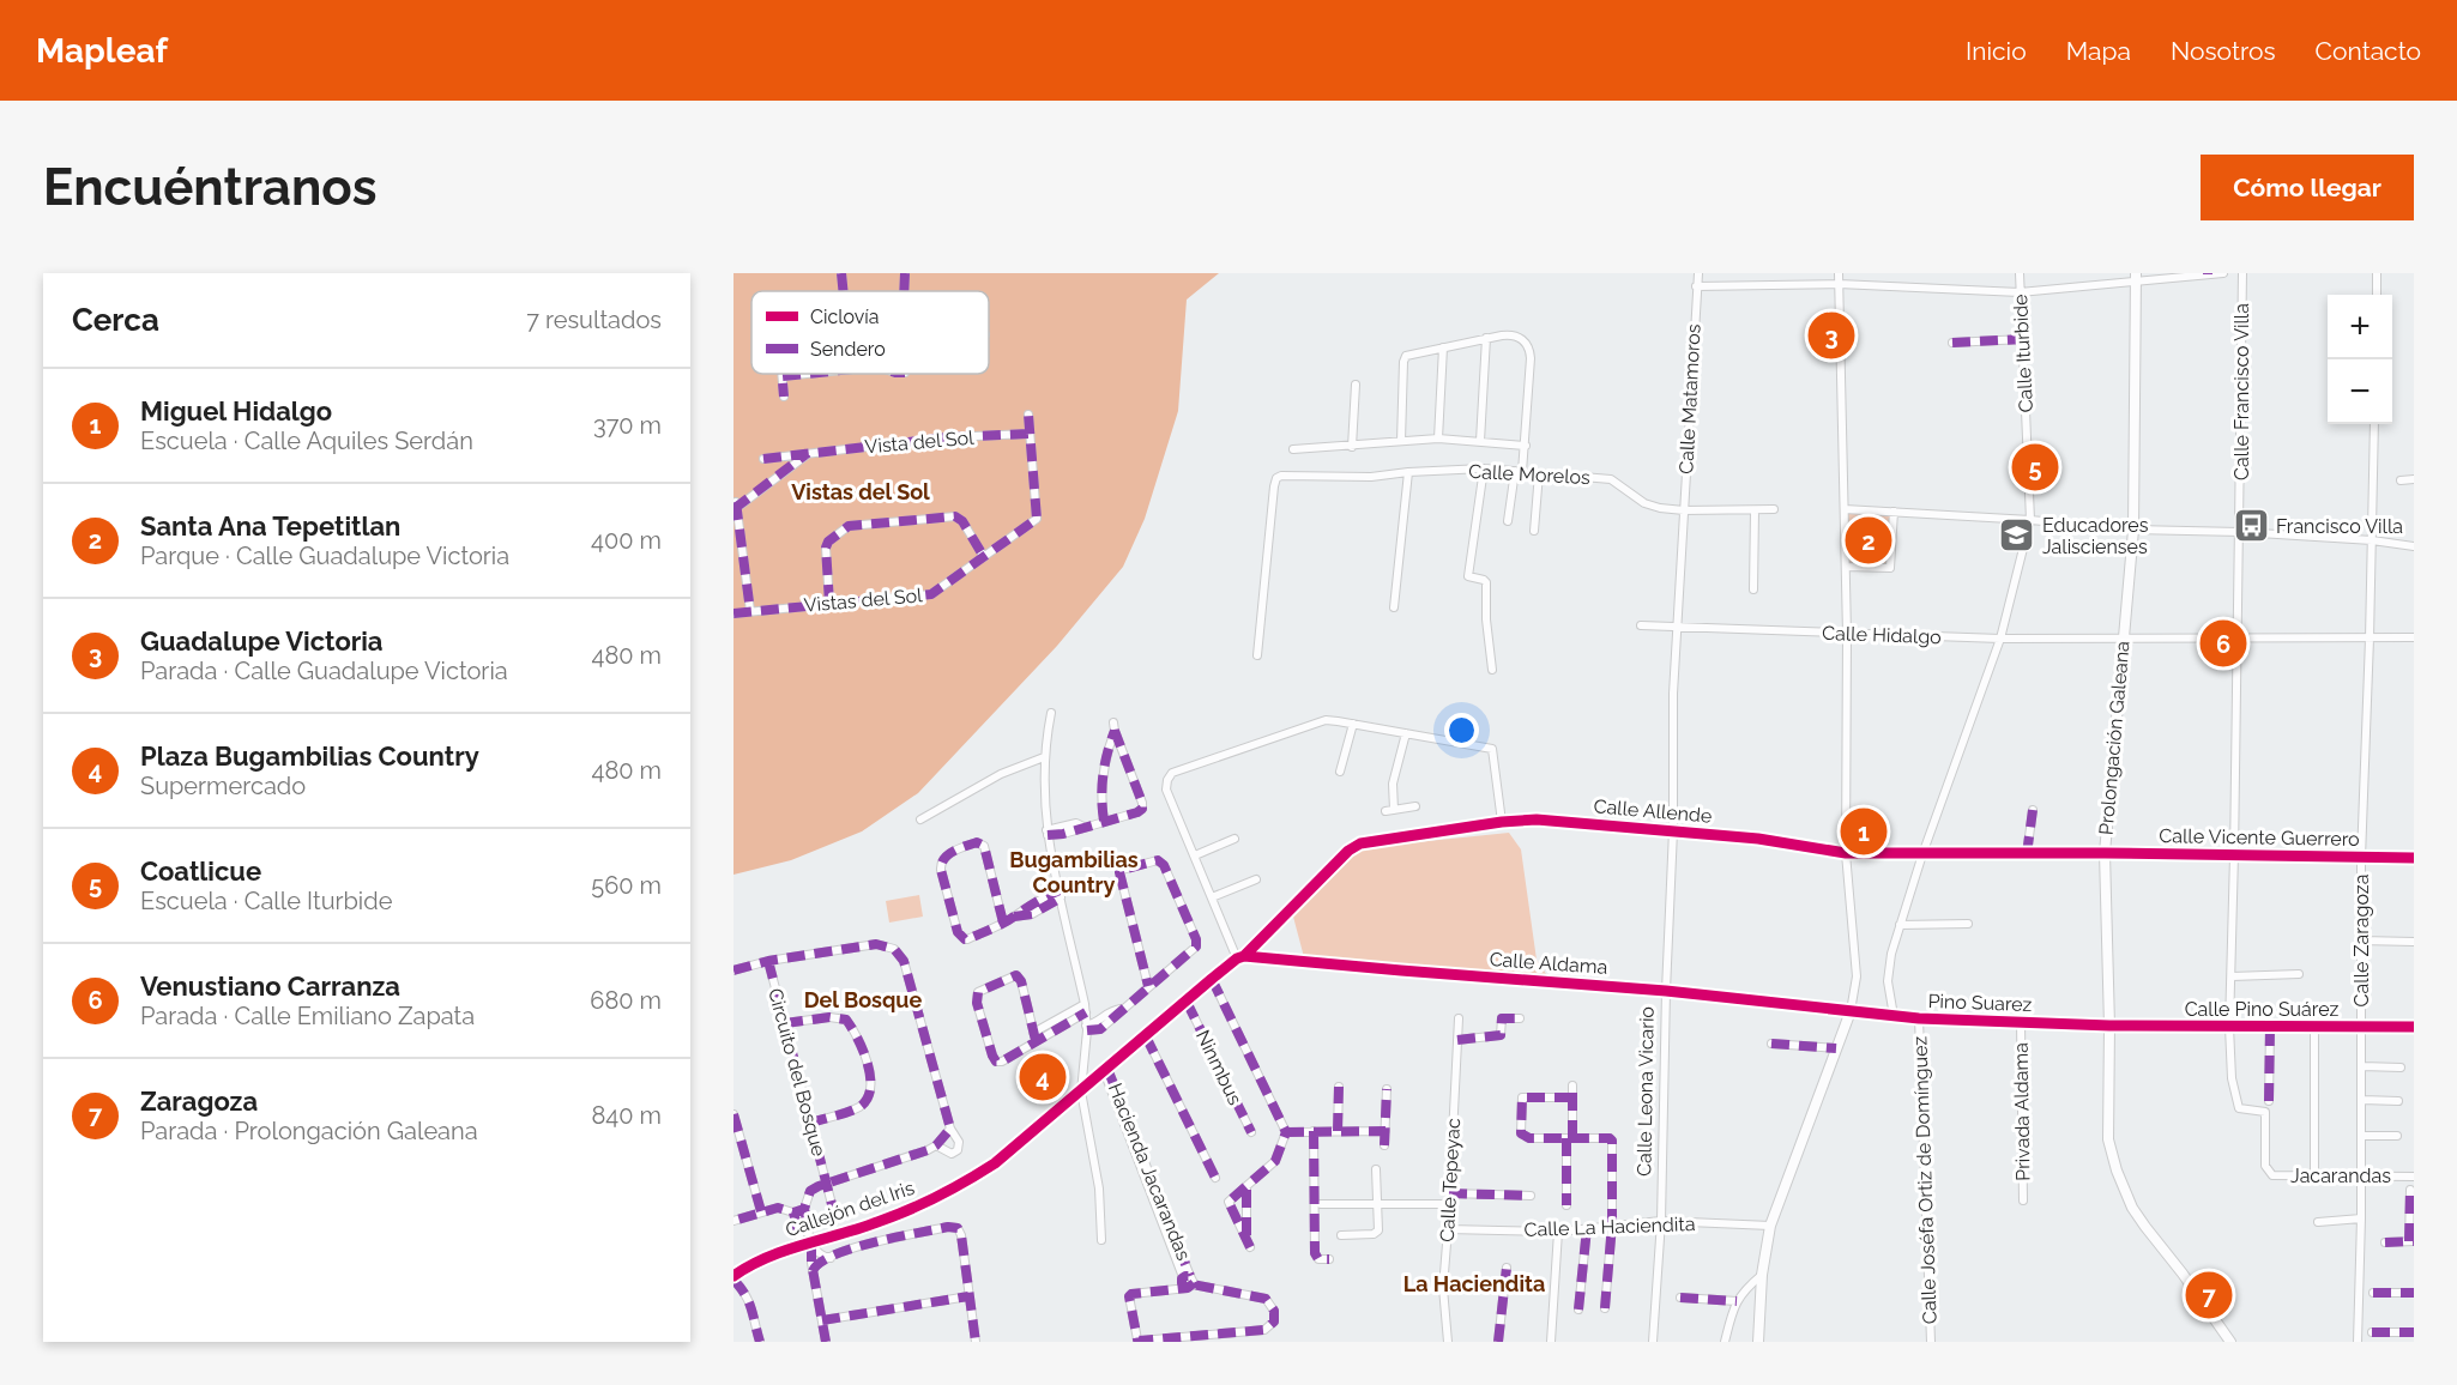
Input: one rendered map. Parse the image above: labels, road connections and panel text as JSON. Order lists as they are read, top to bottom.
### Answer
{
  "streets": {
    "street": [
      "Calle Iturbide",
      "Calle Francisco Villa",
      "Calle Matamoros",
      "Vista del Sol",
      "Calle Morelos",
      "Vistas del Sol",
      "Calle Hidalgo",
      "Prolongación Galeana",
      "Calle Allende",
      "Calle Vicente Guerrero",
      "Calle Zaragoza",
      "Calle Aldama",
      "Pino Suarez",
      "Calle Pino Suárez",
      "Ninmbus",
      "Circuito del Bosque",
      "Calle Leona Vicario",
      "Privada Aldama",
      "Hacienda Jacarandas",
      "Jacarandas",
      "Calle Tepeyac",
      "Calle Joséfa Ortiz de Domínguez",
      "Callejón del Iris",
      "Calle La Haciendita"
    ]
  },
  "crossings": [
    ["Calle Iturbide", "Calle Joséfa Ortiz de Domínguez"],
    ["Calle Francisco Villa", "Calle Hidalgo"],
    ["Calle Francisco Villa", "Calle Vicente Guerrero"],
    ["Calle Francisco Villa", "Calle Pino Suárez"],
    ["Calle Francisco Villa", "Jacarandas"],
    ["Calle Matamoros", "Calle Morelos"],
    ["Calle Matamoros", "Calle Leona Vicario"],
    ["Vista del Sol", "Vistas del Sol"],
    ["Calle Morelos", "Calle Leona Vicario"],
    ["Calle Hidalgo", "Prolongación Galeana"],
    ["Calle Hidalgo", "Calle Zaragoza"],
    ["Calle Hidalgo", "Calle Leona Vicario"],
    ["Calle Hidalgo", "Calle Joséfa Ortiz de Domínguez"],
    ["Prolongación Galeana", "Calle Allende"],
    ["Prolongación Galeana", "Calle Vicente Guerrero"],
    ["Prolongación Galeana", "Pino Suarez"],
    ["Prolongación Galeana", "Calle Pino Suárez"],
    ["Calle Allende", "Calle Vicente Guerrero"],
    ["Calle Allende", "Calle Aldama"],
    ["Calle Allende", "Calle Leona Vicario"],
    ["Calle Allende", "Calle Joséfa Ortiz de Domínguez"],
    ["Calle Allende", "Callejón del Iris"],
    ["Calle Vicente Guerrero", "Calle Zaragoza"],
    ["Calle Zaragoza", "Calle Pino Suárez"],
    ["Calle Zaragoza", "Jacarandas"],
    ["Calle Aldama", "Pino Suarez"],
    ["Calle Aldama", "Calle Leona Vicario"],
    ["Calle Aldama", "Callejón del Iris"],
    ["Pino Suarez", "Calle Pino Suárez"],
    ["Pino Suarez", "Privada Aldama"],
    ["Pino Suarez", "Calle Joséfa Ortiz de Domínguez"],
    ["Ninmbus", "Callejón del Iris"],
    ["Calle Leona Vicario", "Calle La Haciendita"],
    ["Hacienda Jacarandas", "Callejón del Iris"],
    ["Calle Tepeyac", "Calle La Haciendita"]
  ],
  "districts": [
    "Vistas del Sol",
    "Bugambilias Country",
    "Del Bosque",
    "La Haciendita"
  ],
  "places": {
    "bus stop": ["Francisco Villa"],
    "school or university": ["Educadores Jaliscienses"]
  },
  "legend": ["Ciclovía", "Sendero"],
  "page": {
    "header": "Mapleaf",
    "nav": [
      "Inicio",
      "Mapa",
      "Nosotros",
      "Contacto"
    ],
    "buttons": "Cómo llegar",
    "title": "Encuéntranos",
    "heading": ["Cerca", "7 resultados"],
    "map_buttons": ["+", "−"],
    "pins": [
      "3",
      "5",
      "2",
      "6",
      "1",
      "4",
      "7"
    ],
    "list": [
      {
        "mark": "1",
        "name": "Miguel Hidalgo",
        "note": "Escuela · Calle Aquiles Serdán",
        "value": "370 m"
      },
      {
        "mark": "2",
        "name": "Santa Ana Tepetitlan",
        "note": "Parque · Calle Guadalupe Victoria",
        "value": "400 m"
      },
      {
        "mark": "3",
        "name": "Guadalupe Victoria",
        "note": "Parada · Calle Guadalupe Victoria",
        "value": "480 m"
      },
      {
        "mark": "4",
        "name": "Plaza Bugambilias Country",
        "note": "Supermercado",
        "value": "480 m"
      },
      {
        "mark": "5",
        "name": "Coatlicue",
        "note": "Escuela · Calle Iturbide",
        "value": "560 m"
      },
      {
        "mark": "6",
        "name": "Venustiano Carranza",
        "note": "Parada · Calle Emiliano Zapata",
        "value": "680 m"
      },
      {
        "mark": "7",
        "name": "Zaragoza",
        "note": "Parada · Prolongación Galeana",
        "value": "840 m"
      }
    ]
  }
}
